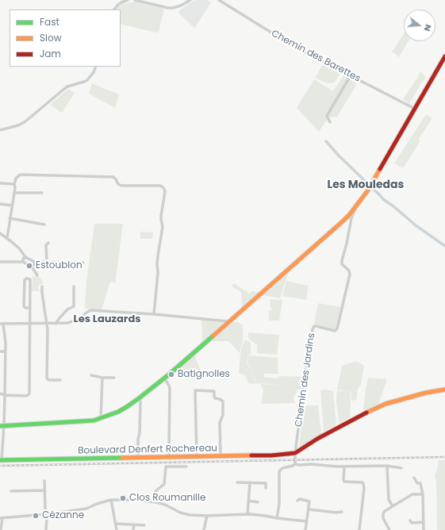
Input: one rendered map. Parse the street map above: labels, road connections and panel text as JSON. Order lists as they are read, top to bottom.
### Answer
{
  "streets": {
    "street": ["Chemin des Barettes", "Chemin des Jardins", "Boulevard Denfert Rochereau"]
  },
  "crossings": [
    ["Chemin des Jardins", "Boulevard Denfert Rochereau"]
  ],
  "districts": ["Les Mouledas", "Les Lauzards"],
  "places": [
    "Estoublon",
    "Batignolles",
    "Clos Roumanille",
    "Cézanne"
  ],
  "legend": ["Fast", "Slow", "Jam"],
  "north": "right"
}
